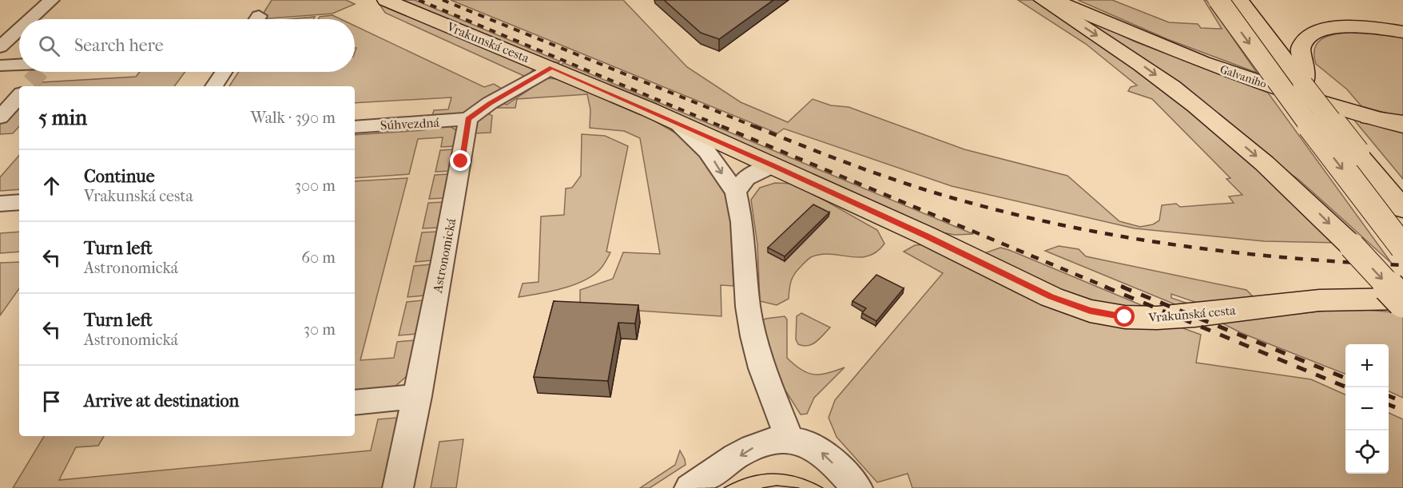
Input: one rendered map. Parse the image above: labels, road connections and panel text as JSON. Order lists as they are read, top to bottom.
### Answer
{
  "streets": {
    "main road": ["Vrakunská cesta", "Galvaniho"],
    "street": ["Súhvezdná", "Astronomická"]
  },
  "crossings": [
    ["Súhvezdná", "Astronomická"]
  ],
  "page": {
    "search": "Search here",
    "heading": ["5 min", "Walk · 390 m"],
    "list": [
      ["Continue", "Vrakunská cesta", "300 m"],
      ["Turn left", "Astronomická", "60 m"],
      ["Turn left", "Astronomická", "30 m"],
      "Arrive at destination"
    ],
    "map_buttons": ["+", "−"]
  }
}
